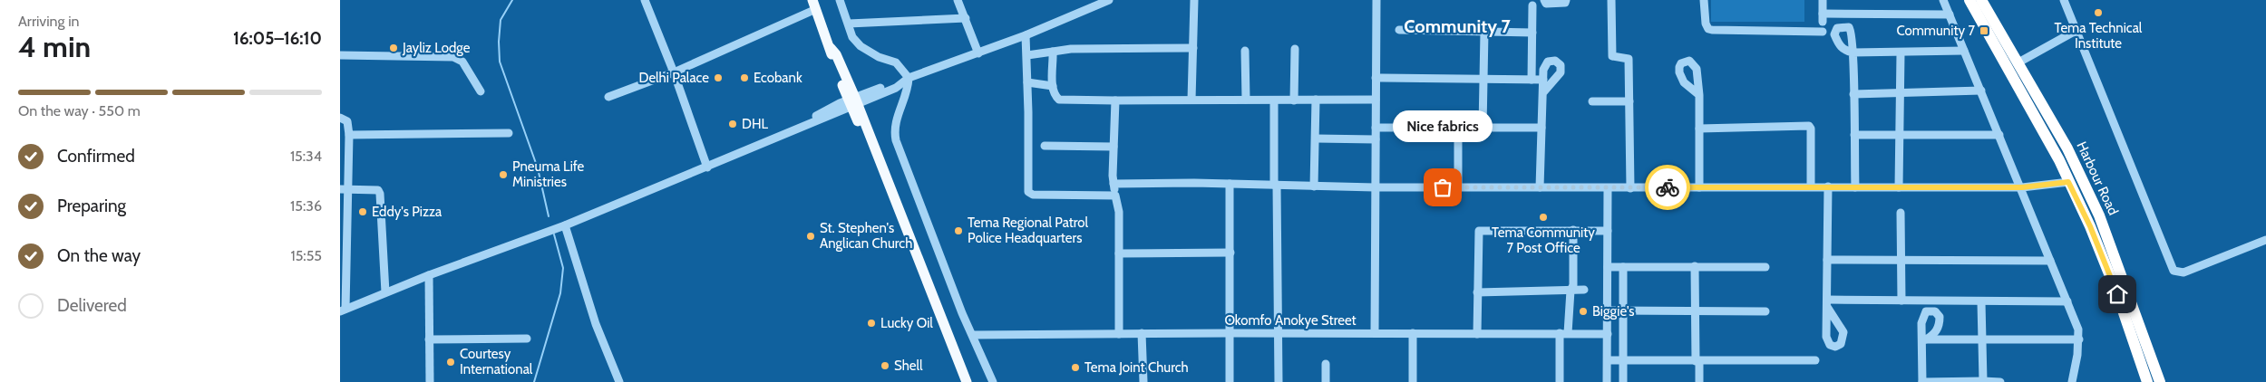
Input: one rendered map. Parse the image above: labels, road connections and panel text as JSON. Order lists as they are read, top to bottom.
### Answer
{
  "streets": {
    "highway": ["Harbour Road"],
    "street": ["Okomfo Anokye Street"]
  },
  "districts": ["Community 7"],
  "places": {
    "other": [
      "Tema Technical Institute",
      "Jayliz Lodge",
      "Delhi Palace",
      "Ecobank",
      "DHL",
      "Pneuma Life Ministries",
      "Nice fabrics",
      "Eddy's Pizza",
      "Tema Community 7 Post Office",
      "Tema Regional Patrol Police Headquarters",
      "St. Stephen's Anglican Church",
      "Biggie's",
      "Lucky Oil",
      "Courtesy International",
      "Shell",
      "Tema Joint Church"
    ],
    "transit": ["Community 7"]
  },
  "page": {
    "heading": ["4 min", "Arriving in", "16:05–16:10"],
    "bar": "On the way · 550 m",
    "bubble": "Nice fabrics",
    "list": [
      ["Confirmed", "15:34"],
      ["Preparing", "15:36"],
      ["On the way", "15:55"],
      "Delivered"
    ]
  }
}
